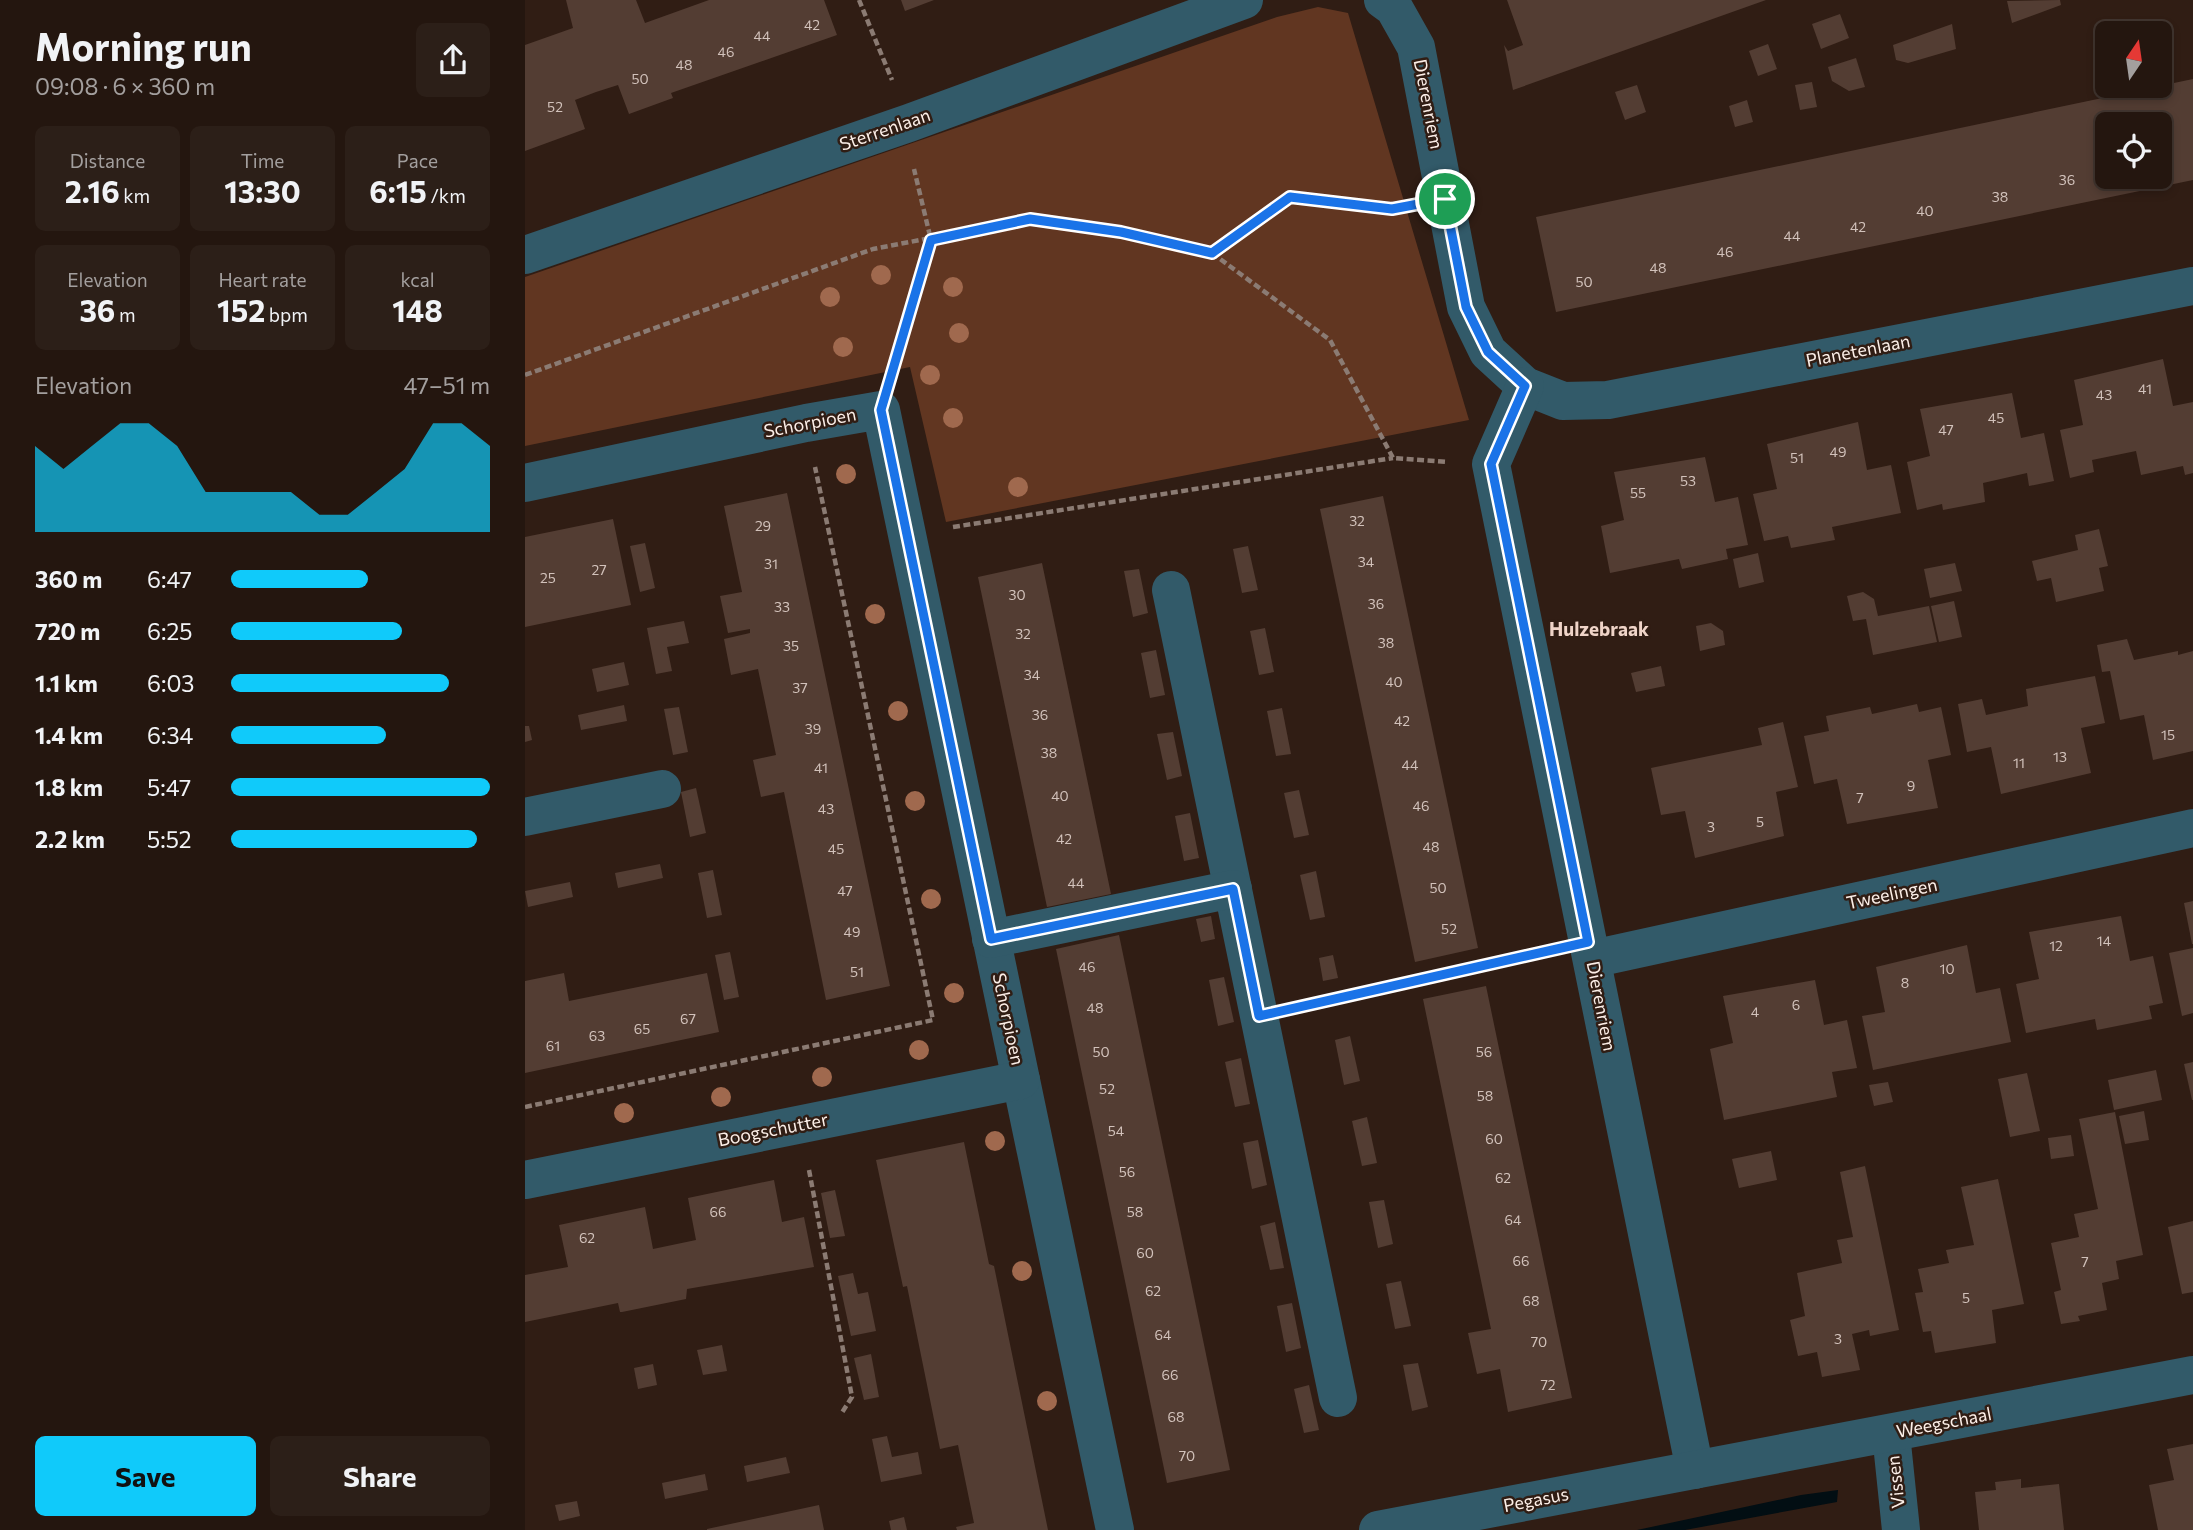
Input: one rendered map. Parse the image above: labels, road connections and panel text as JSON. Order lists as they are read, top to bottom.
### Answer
{
  "streets": {
    "street": [
      "Dierenriem",
      "Sterrenlaan",
      "Planetenlaan",
      "Schorpioen",
      "Tweelingen",
      "Boogschutter",
      "Weegschaal",
      "Vissen",
      "Pegasus"
    ]
  },
  "crossings": [
    ["Dierenriem", "Planetenlaan"],
    ["Dierenriem", "Tweelingen"],
    ["Dierenriem", "Weegschaal"],
    ["Dierenriem", "Pegasus"],
    ["Schorpioen", "Boogschutter"],
    ["Weegschaal", "Vissen"],
    ["Weegschaal", "Pegasus"]
  ],
  "districts": ["Hulzebraak"],
  "house_numbers": [
    "42",
    "44",
    "46",
    "48",
    "50",
    "52",
    "36",
    "38",
    "40",
    "42",
    "44",
    "46",
    "48",
    "50",
    "41",
    "43",
    "45",
    "47",
    "49",
    "51",
    "53",
    "55",
    "32",
    "29",
    "34",
    "31",
    "27",
    "25",
    "30",
    "36",
    "33",
    "32",
    "38",
    "35",
    "34",
    "40",
    "37",
    "36",
    "42",
    "39",
    "15",
    "38",
    "13",
    "11",
    "44",
    "41",
    "9",
    "40",
    "7",
    "46",
    "43",
    "5",
    "3",
    "42",
    "48",
    "45",
    "44",
    "50",
    "47",
    "52",
    "49",
    "14",
    "12",
    "46",
    "10",
    "51",
    "8",
    "6",
    "48",
    "4",
    "67",
    "65",
    "63",
    "61",
    "50",
    "56",
    "52",
    "58",
    "54",
    "60",
    "56",
    "62",
    "66",
    "58",
    "64",
    "62",
    "60",
    "66",
    "7",
    "62",
    "5",
    "68",
    "64",
    "3",
    "70",
    "66",
    "72",
    "68",
    "70"
  ],
  "north": "top",
  "page": {
    "heading": ["Morning run", "09:08 · 6 × 360 m"],
    "stats": [
      ["Distance", "2.16 km"],
      ["Time", "13:30"],
      ["Pace", "6:15 /km"],
      ["Elevation", "36 m"],
      ["Heart rate", "152 bpm"],
      ["kcal", "148"]
    ],
    "chart": ["Elevation", "47–51 m"],
    "list": [
      {
        "name": "360 m",
        "note": "6:47"
      },
      {
        "name": "720 m",
        "note": "6:25"
      },
      {
        "name": "1.1 km",
        "note": "6:03"
      },
      {
        "name": "1.4 km",
        "note": "6:34"
      },
      {
        "name": "1.8 km",
        "note": "5:47"
      },
      {
        "name": "2.2 km",
        "note": "5:52"
      }
    ],
    "buttons": ["Save", "Share"]
  }
}
